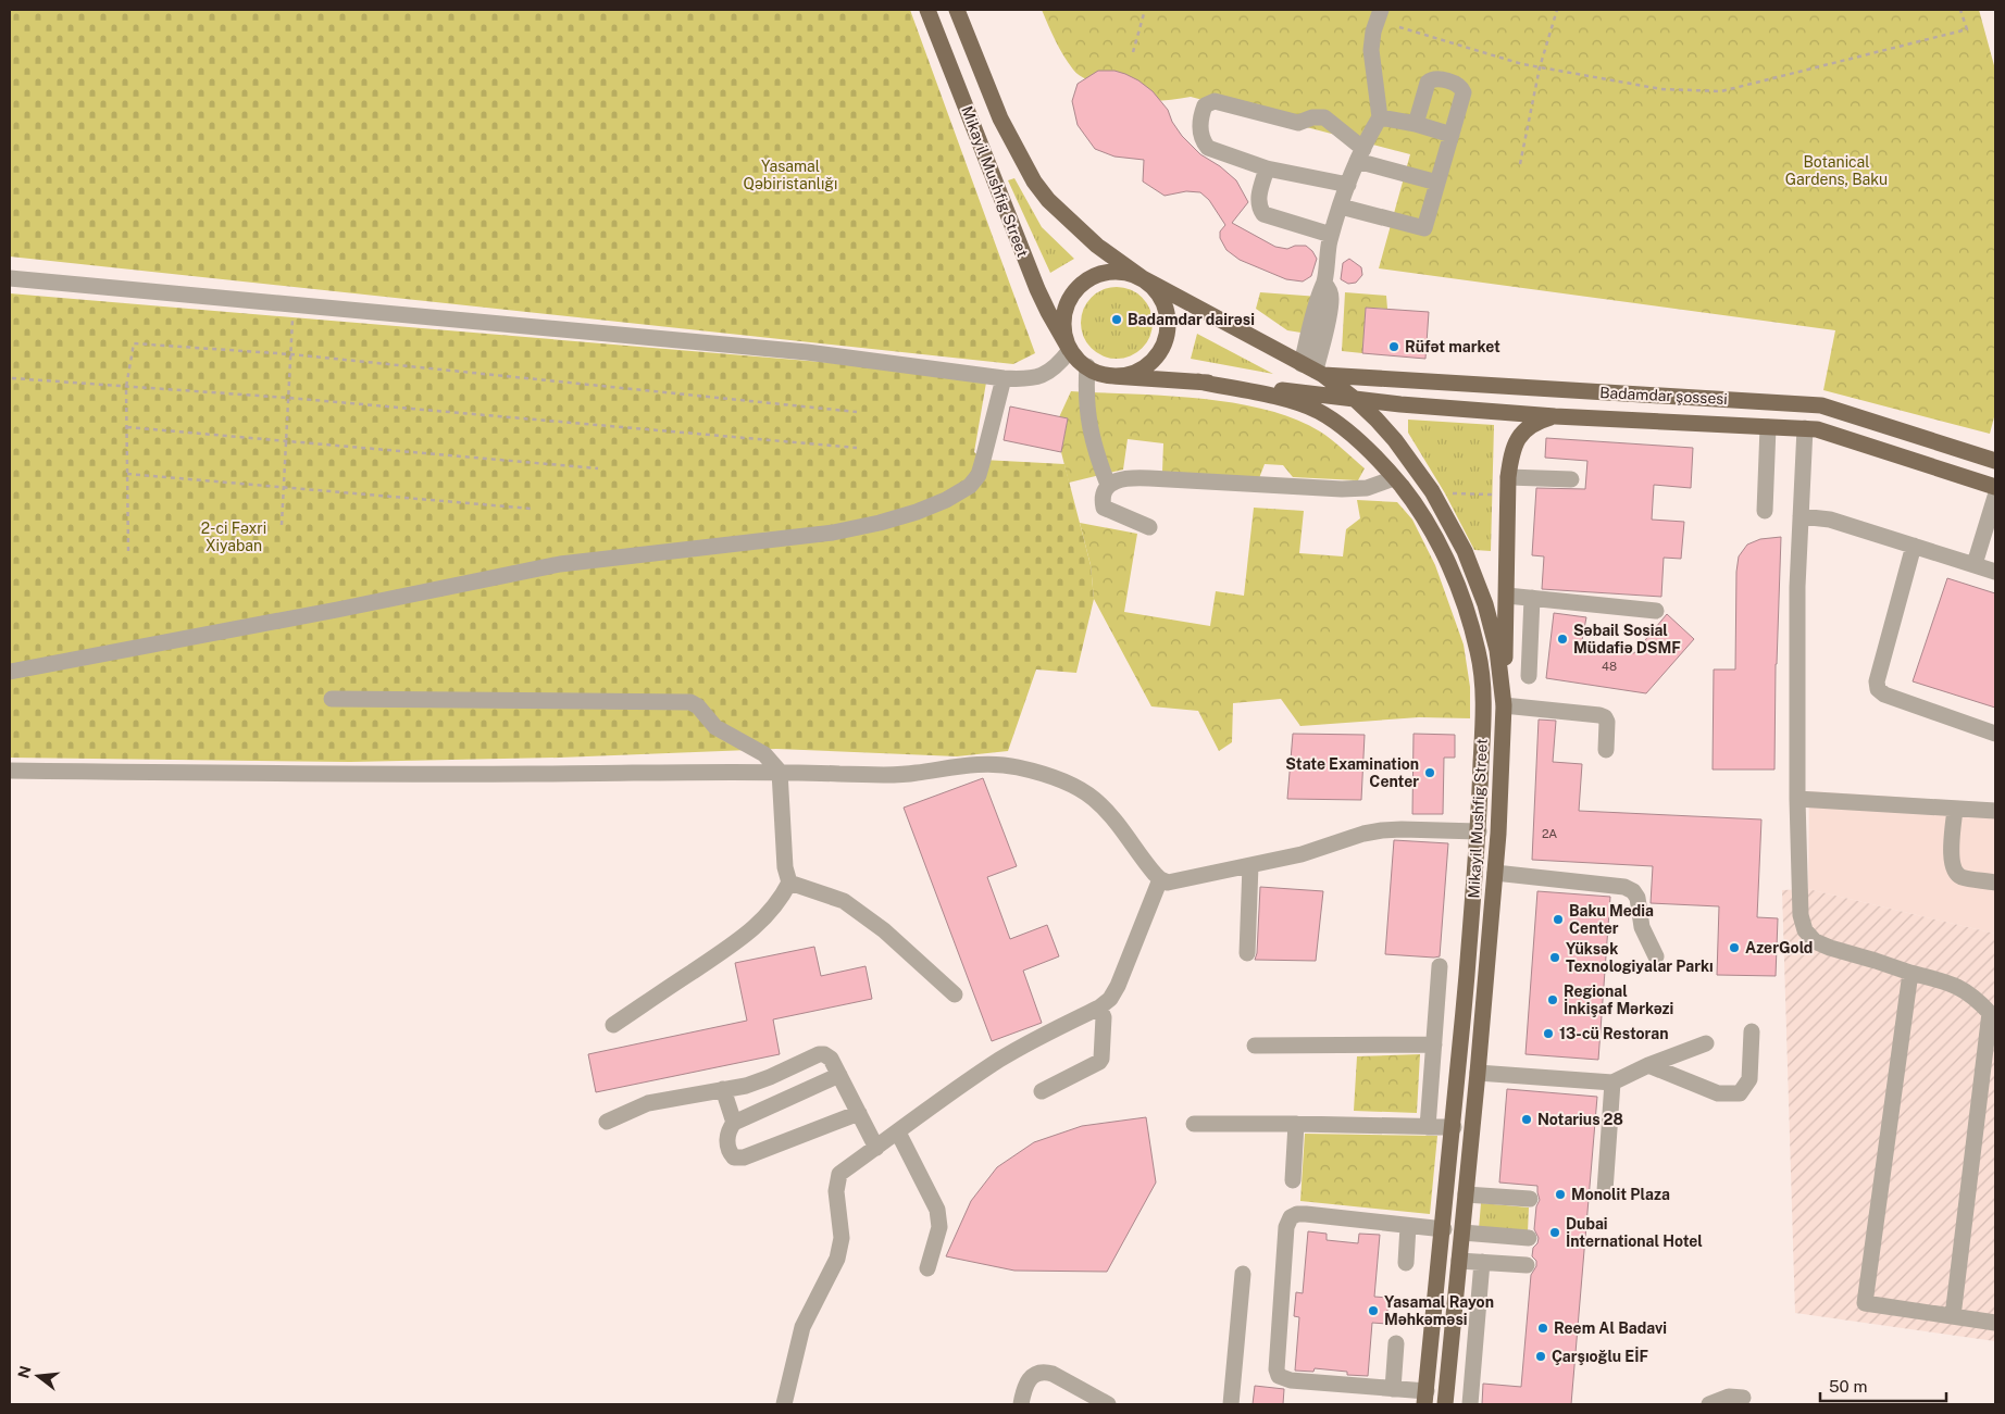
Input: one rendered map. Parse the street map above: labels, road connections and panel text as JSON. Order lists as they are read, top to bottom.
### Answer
{
  "streets": {
    "main road": ["Mikayil Mushfig Street", "Badamdar şossesi"]
  },
  "crossings": [
    ["Mikayil Mushfig Street", "Badamdar şossesi"]
  ],
  "parks": ["Botanical Gardens, Baku", "Yasamal Qəbiristanlığı", "2-ci Fəxri Xiyaban"],
  "places": [
    "Badamdar dairəsi",
    "Rüfət market",
    "Səbail Sosial Müdafiə DSMF",
    "State Examination Center",
    "Baku Media Center",
    "AzerGold",
    "Yüksək Texnologiyalar Parkı",
    "Regional İnkişaf Mərkəzi",
    "13-cü Restoran",
    "Notarius 28",
    "Monolit Plaza",
    "Dubai İnternational Hotel",
    "Yasamal Rayon Məhkəməsi",
    "Reem Al Badavi",
    "Çarşıoğlu EİF"
  ],
  "house_numbers": ["48", "2А"],
  "scale_bar": "50 m",
  "north": "left"
}
